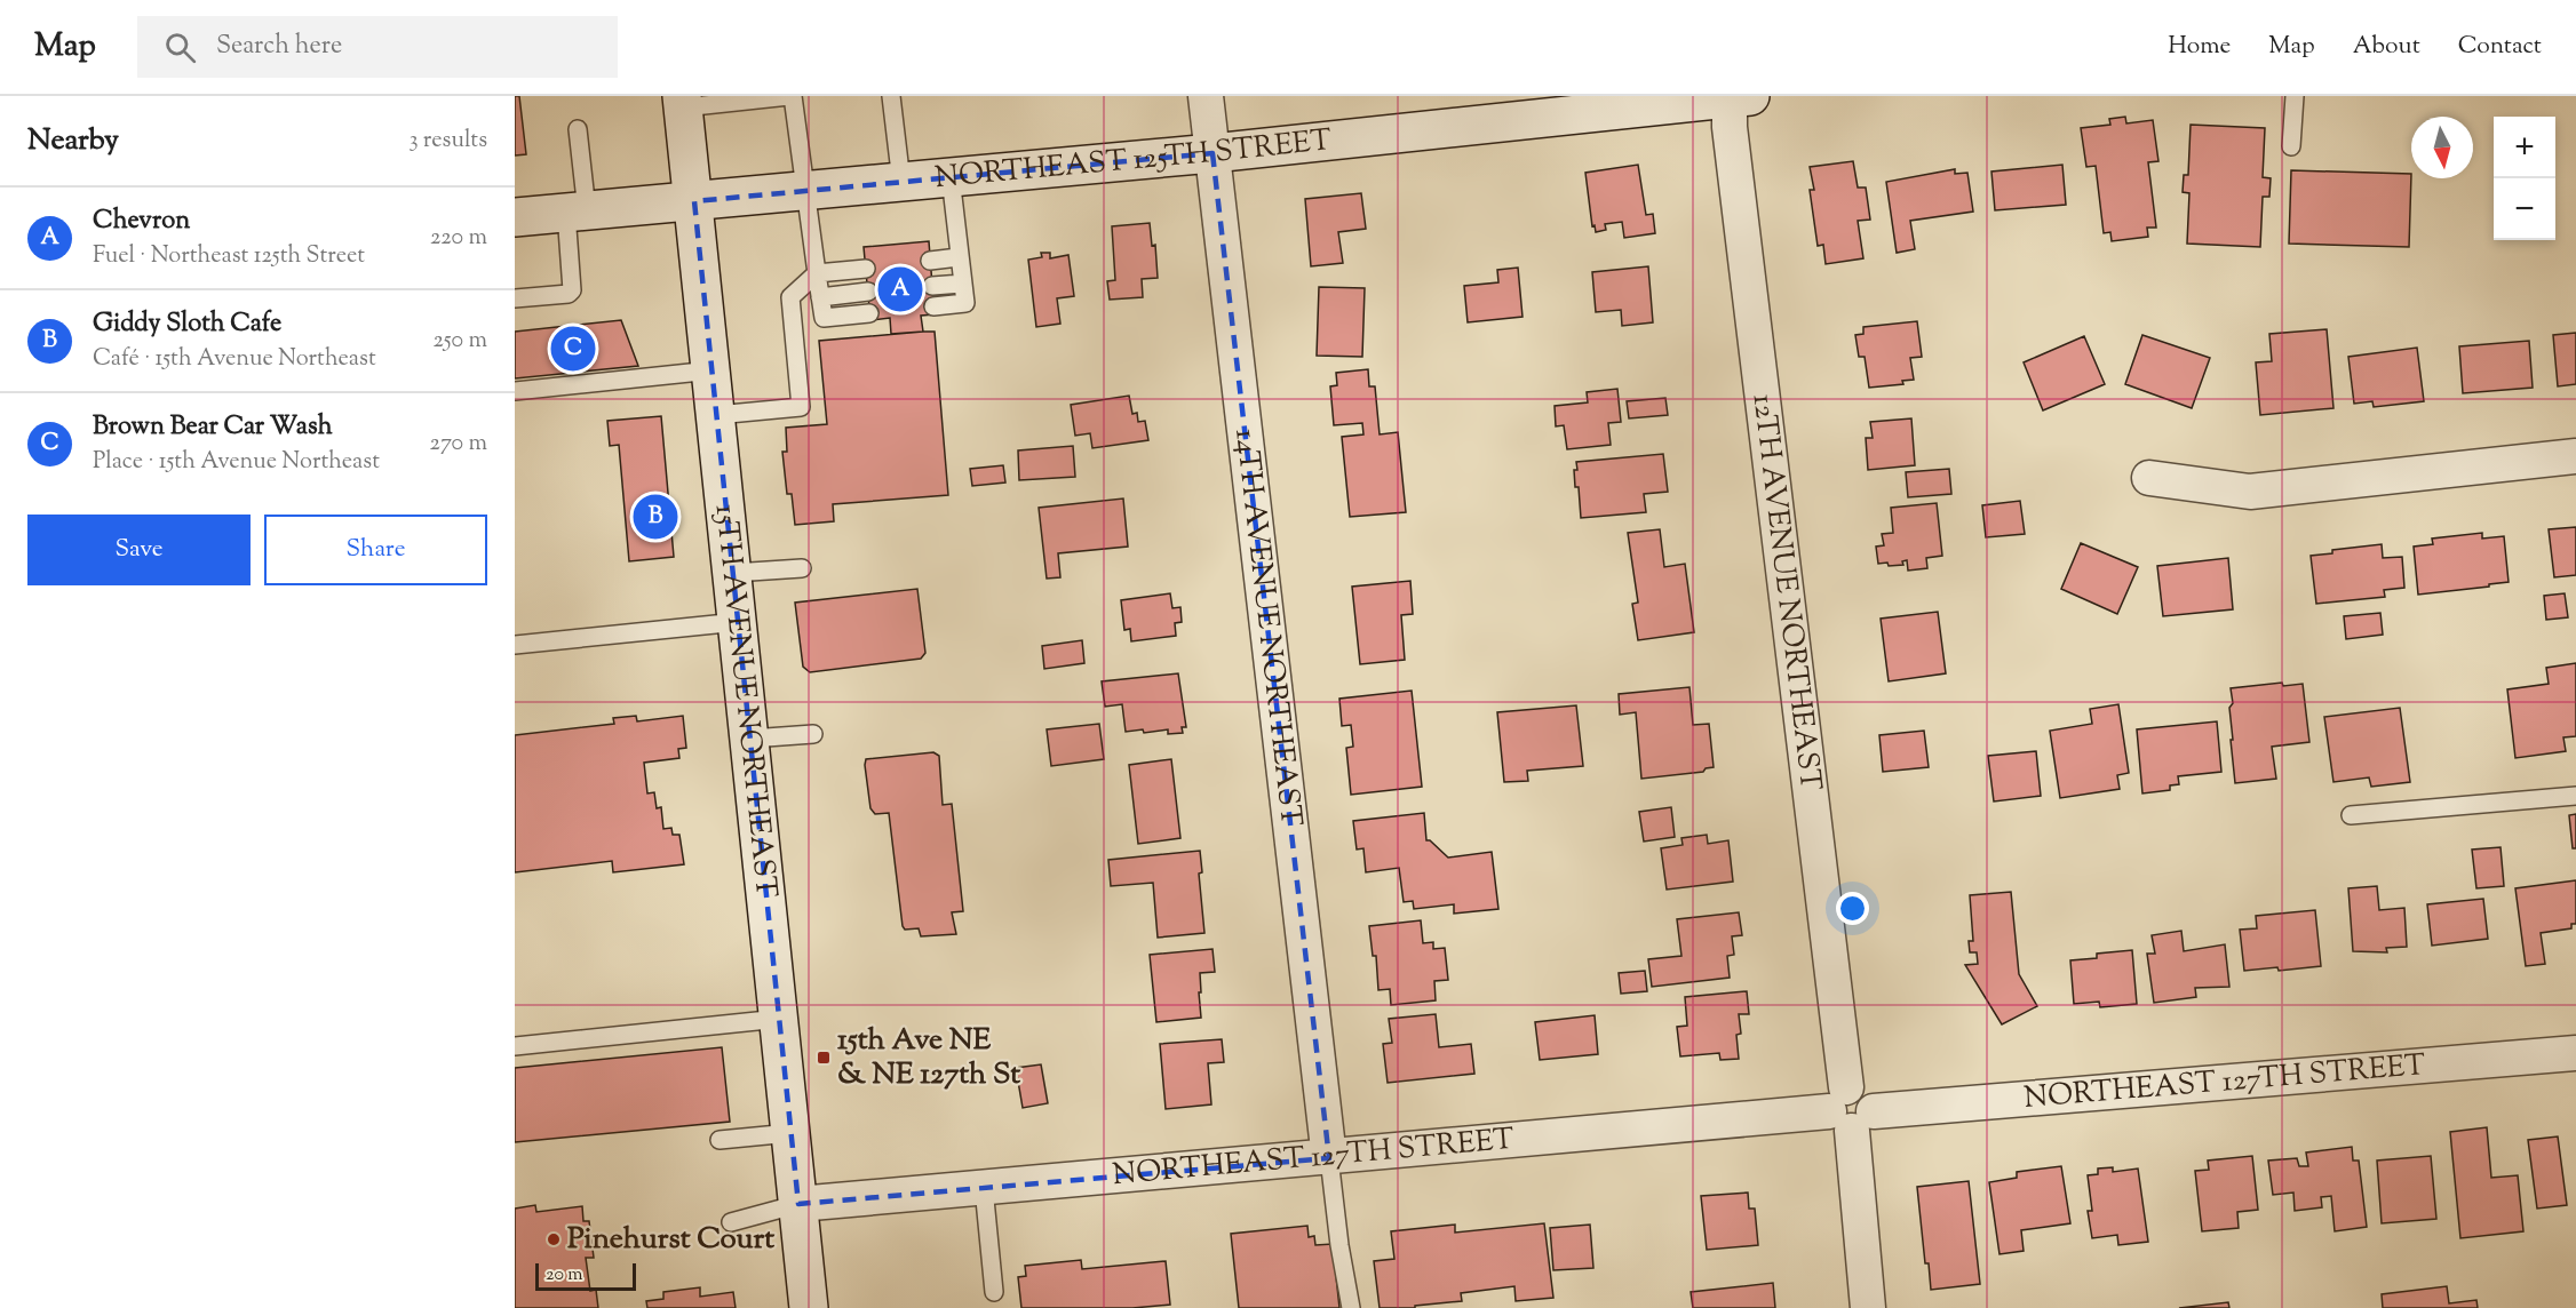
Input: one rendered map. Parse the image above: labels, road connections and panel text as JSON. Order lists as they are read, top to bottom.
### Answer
{
  "streets": {
    "main road": ["NORTHEAST 125TH STREET", "15TH AVENUE NORTHEAST"],
    "street": ["12TH AVENUE NORTHEAST", "14TH AVENUE NORTHEAST", "NORTHEAST 127TH STREET"]
  },
  "crossings": [
    ["NORTHEAST 125TH STREET", "12TH AVENUE NORTHEAST"],
    ["NORTHEAST 125TH STREET", "14TH AVENUE NORTHEAST"],
    ["NORTHEAST 125TH STREET", "15TH AVENUE NORTHEAST"],
    ["12TH AVENUE NORTHEAST", "NORTHEAST 127TH STREET"],
    ["14TH AVENUE NORTHEAST", "NORTHEAST 127TH STREET"],
    ["15TH AVENUE NORTHEAST", "NORTHEAST 127TH STREET"]
  ],
  "places": {
    "transit": ["15th Ave NE & NE 127th St"],
    "other": ["Pinehurst Court"]
  },
  "scale_bar": "20 m",
  "north": "bottom",
  "page": {
    "header": "Map",
    "search": "Search here",
    "nav": [
      "Home",
      "Map",
      "About",
      "Contact"
    ],
    "heading": ["Nearby", "3 results"],
    "map_buttons": ["+", "−"],
    "list": [
      {
        "mark": "A",
        "name": "Chevron",
        "note": "Fuel · Northeast 125th Street",
        "value": "220 m"
      },
      {
        "mark": "B",
        "name": "Giddy Sloth Cafe",
        "note": "Café · 15th Avenue Northeast",
        "value": "250 m"
      },
      {
        "mark": "C",
        "name": "Brown Bear Car Wash",
        "note": "Place · 15th Avenue Northeast",
        "value": "270 m"
      }
    ],
    "pins": ["A", "C", "B"],
    "buttons": ["Save", "Share"],
    "scale": "20 m"
  }
}
